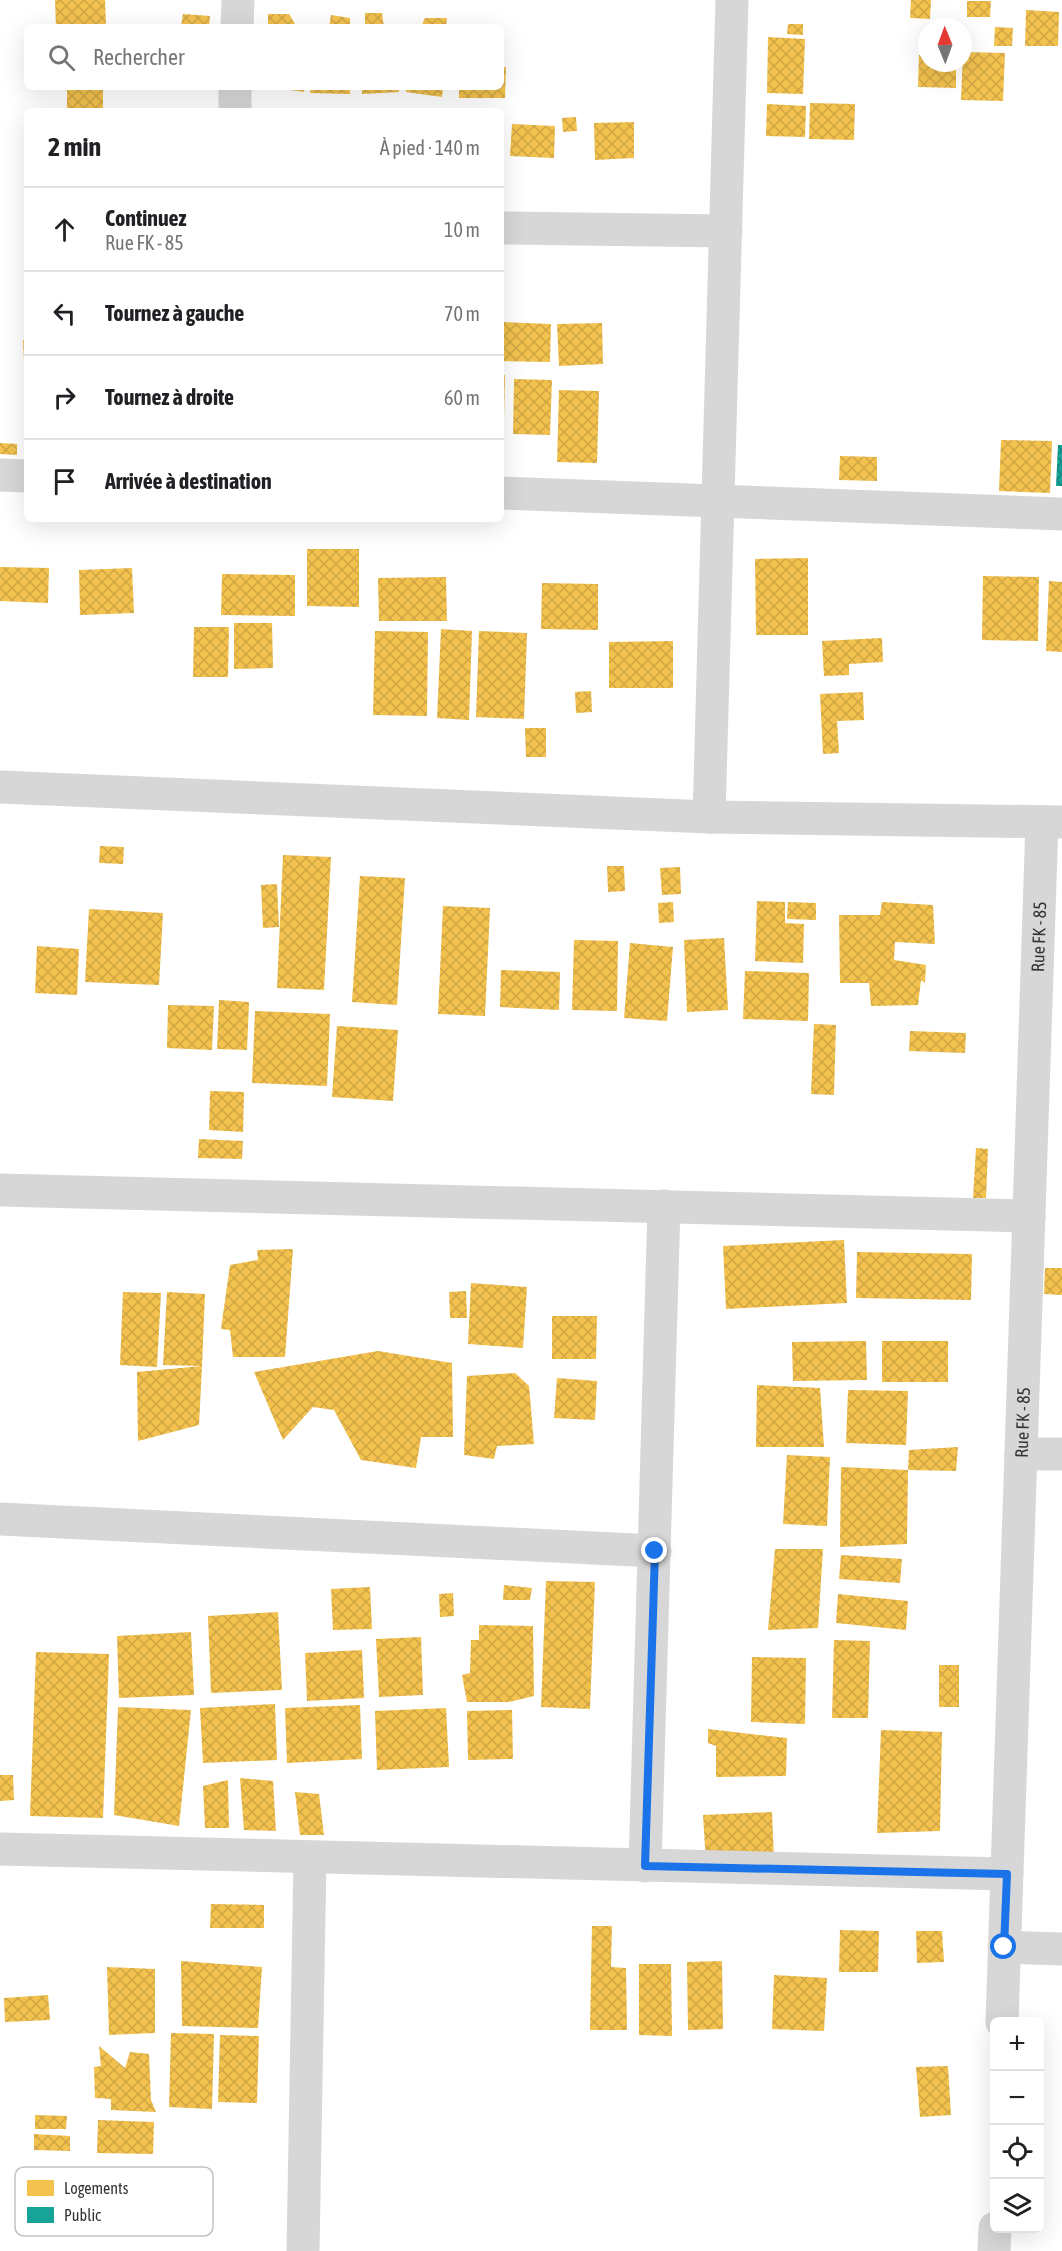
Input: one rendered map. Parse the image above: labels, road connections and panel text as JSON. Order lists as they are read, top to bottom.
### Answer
{
  "streets": {
    "street": ["Rue FK - 85"]
  },
  "legend": ["Logements", "Public"],
  "north": "top",
  "page": {
    "search": "Rechercher",
    "heading": ["2 min", "À pied · 140 m"],
    "list": [
      ["Continuez", "Rue FK - 85", "10 m"],
      ["Tournez à gauche", "70 m"],
      ["Tournez à droite", "60 m"],
      "Arrivée à destination"
    ],
    "map_buttons": ["+", "−"]
  }
}
